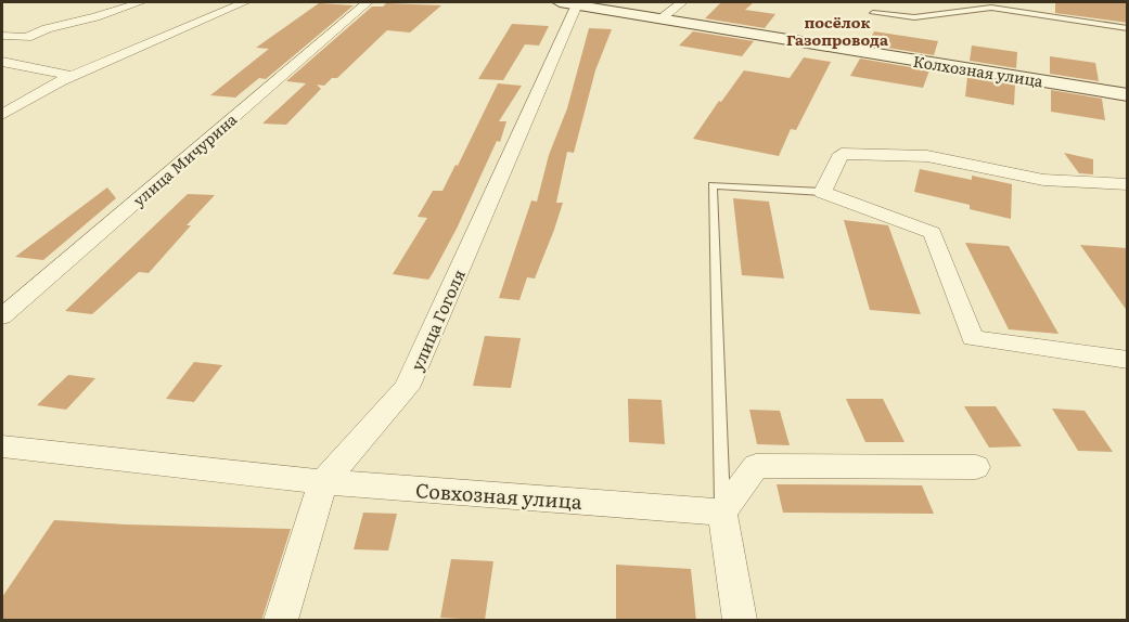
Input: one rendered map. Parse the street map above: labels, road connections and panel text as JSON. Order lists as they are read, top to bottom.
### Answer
{
  "streets": {
    "main road": ["Колхозная улица"],
    "street": ["улица Мичурина", "улица Гоголя", "Совхозная улица"]
  },
  "crossings": [
    ["Колхозная улица", "улица Гоголя"],
    ["улица Гоголя", "Совхозная улица"]
  ],
  "districts": ["посёлок Газопровода"]
}
